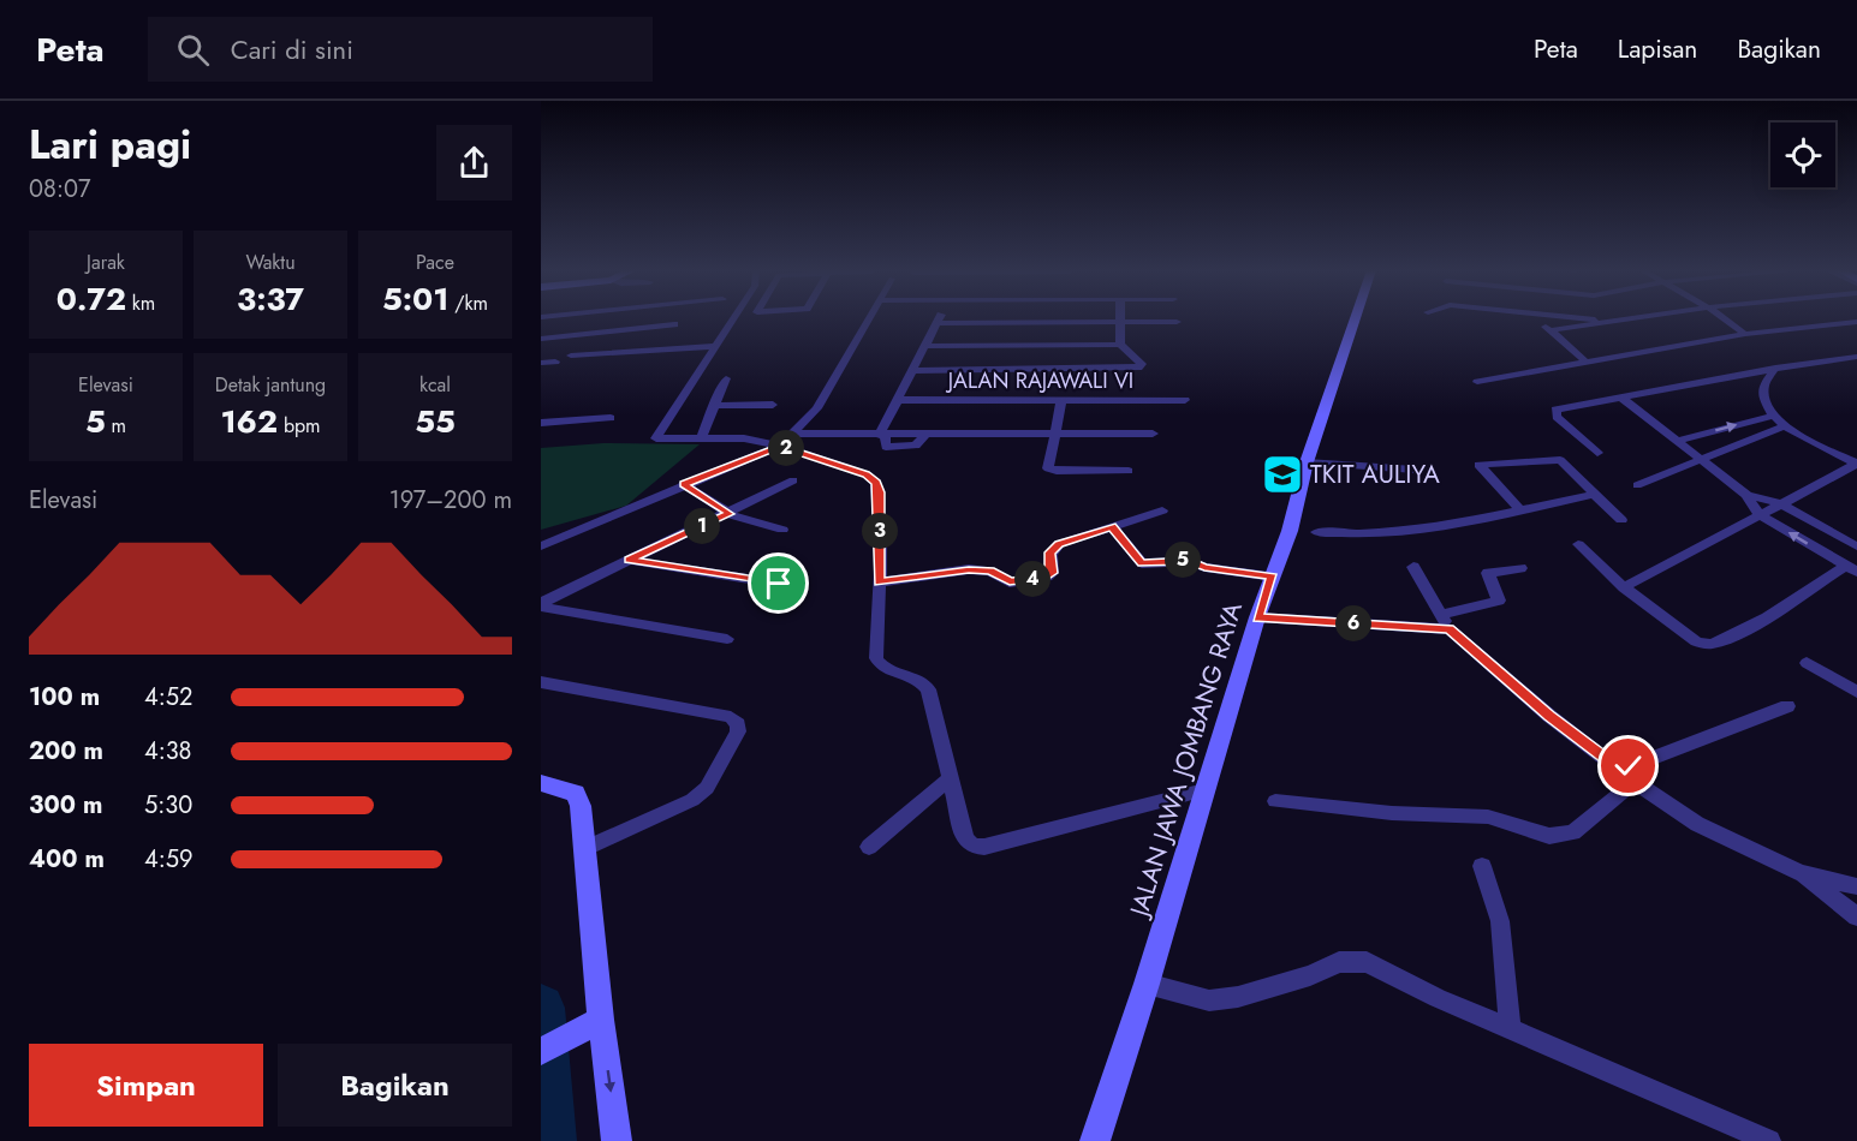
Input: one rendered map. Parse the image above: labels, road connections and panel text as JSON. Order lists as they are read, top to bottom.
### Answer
{
  "streets": {
    "main road": ["JALAN JAWA JOMBANG RAYA"],
    "street": ["JALAN RAJAWALI VI"]
  },
  "places": {
    "school or university": ["TKIT AULIYA"]
  },
  "page": {
    "header": "Peta",
    "search": "Cari di sini",
    "nav": ["Peta", "Lapisan", "Bagikan"],
    "heading": ["Lari pagi", "08:07"],
    "stats": [
      ["Jarak", "0.72 km"],
      ["Waktu", "3:37"],
      ["Pace", "5:01 /km"],
      ["Elevasi", "5 m"],
      ["Detak jantung", "162 bpm"],
      ["kcal", "55"]
    ],
    "pins": [
      "2",
      "1",
      "3",
      "5",
      "4",
      "6"
    ],
    "chart": ["Elevasi", "197–200 m"],
    "list": [
      {
        "name": "100 m",
        "note": "4:52"
      },
      {
        "name": "200 m",
        "note": "4:38"
      },
      {
        "name": "300 m",
        "note": "5:30"
      },
      {
        "name": "400 m",
        "note": "4:59"
      }
    ],
    "buttons": ["Simpan", "Bagikan"]
  }
}
